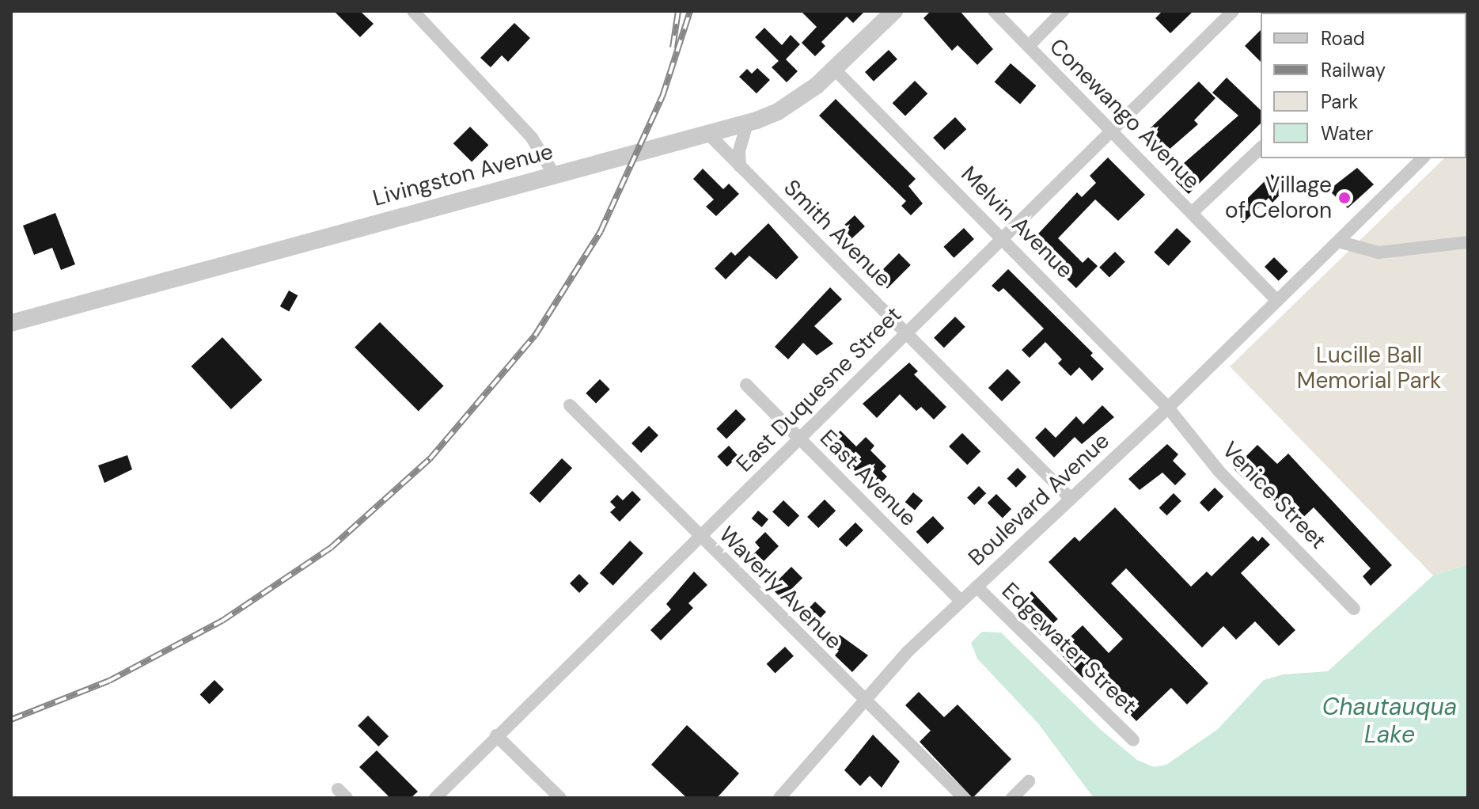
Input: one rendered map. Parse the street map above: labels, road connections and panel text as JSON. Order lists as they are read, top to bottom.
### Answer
{
  "streets": {
    "street": [
      "Conewango Avenue",
      "Livingston Avenue",
      "Melvin Avenue",
      "Smith Avenue",
      "East Duquesne Street",
      "East Avenue",
      "Venice Street",
      "Boulevard Avenue",
      "Waverly Avenue",
      "Edgewater Street"
    ]
  },
  "crossings": [
    ["Conewango Avenue", "East Duquesne Street"],
    ["Conewango Avenue", "Boulevard Avenue"],
    ["Livingston Avenue", "Melvin Avenue"],
    ["Livingston Avenue", "Smith Avenue"],
    ["Melvin Avenue", "East Duquesne Street"],
    ["Melvin Avenue", "Venice Street"],
    ["Melvin Avenue", "Boulevard Avenue"],
    ["Smith Avenue", "East Duquesne Street"],
    ["Smith Avenue", "Boulevard Avenue"],
    ["East Duquesne Street", "East Avenue"],
    ["East Duquesne Street", "Waverly Avenue"],
    ["East Avenue", "Boulevard Avenue"],
    ["Venice Street", "Boulevard Avenue"],
    ["Boulevard Avenue", "Waverly Avenue"],
    ["Boulevard Avenue", "Edgewater Street"]
  ],
  "water": ["Chautauqua Lake"],
  "parks": ["Lucille Ball Memorial Park"],
  "places": ["Village of Celoron"],
  "legend": [
    "Road",
    "Railway",
    "Park",
    "Water"
  ]
}
